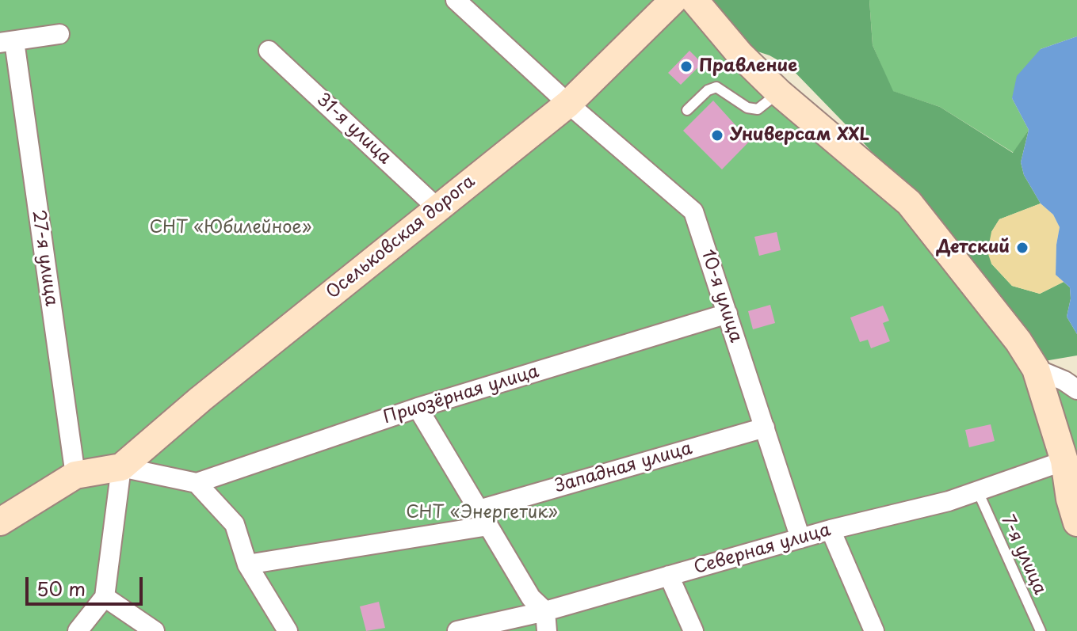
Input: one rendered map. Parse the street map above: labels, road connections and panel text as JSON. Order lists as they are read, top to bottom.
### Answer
{
  "streets": {
    "street": [
      "31-я улица",
      "Осельковская дорога",
      "27-я улица",
      "10-я улица",
      "Приозёрная улица",
      "Западная улица",
      "Северная улица"
    ],
    "lane": ["7-я улица"]
  },
  "crossings": [
    ["31-я улица", "Осельковская дорога"],
    ["Осельковская дорога", "10-я улица"],
    ["10-я улица", "Приозёрная улица"],
    ["10-я улица", "Западная улица"],
    ["10-я улица", "Северная улица"],
    ["Северная улица", "7-я улица"]
  ],
  "parks": ["СНТ «Юбилейное»", "СНТ «Энергетик»"],
  "places": ["Правление", "Универсам XXL", "Детский"],
  "scale_bar": "50 m"
}
